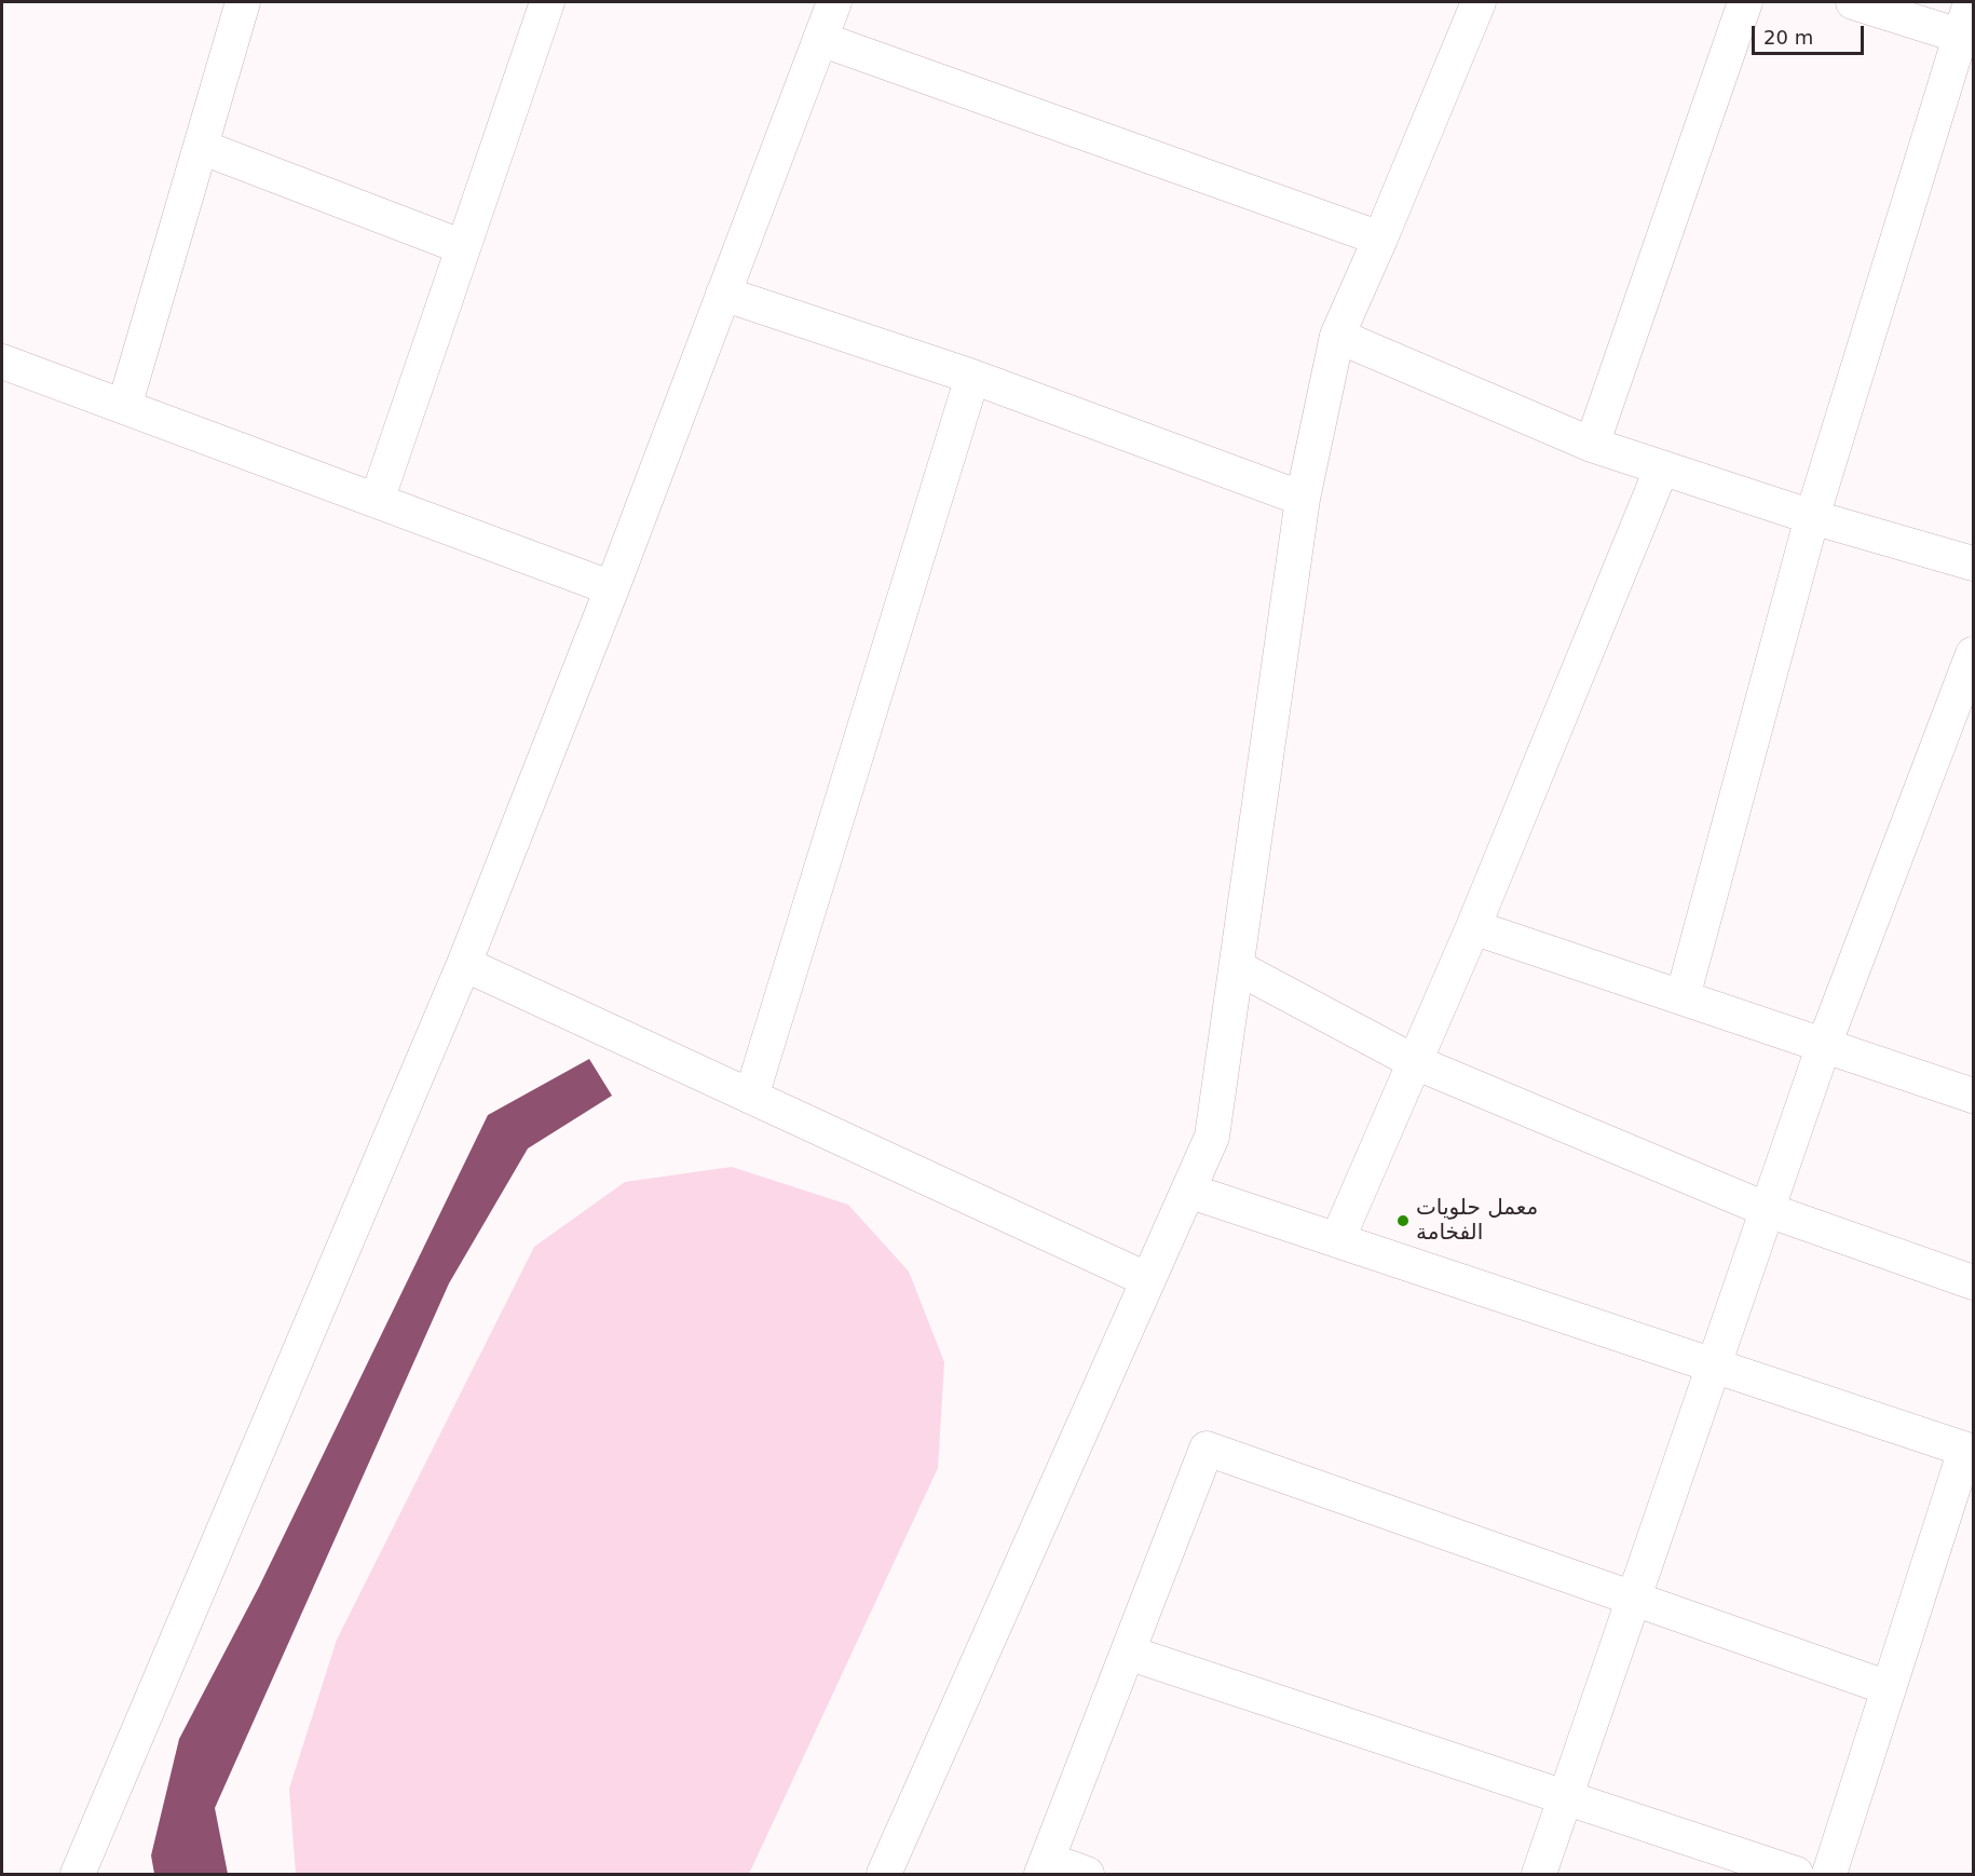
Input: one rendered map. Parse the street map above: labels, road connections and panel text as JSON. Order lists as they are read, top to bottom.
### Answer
{
  "places": ["معمل حلويات الفخامة"],
  "scale_bar": "20 m"
}
